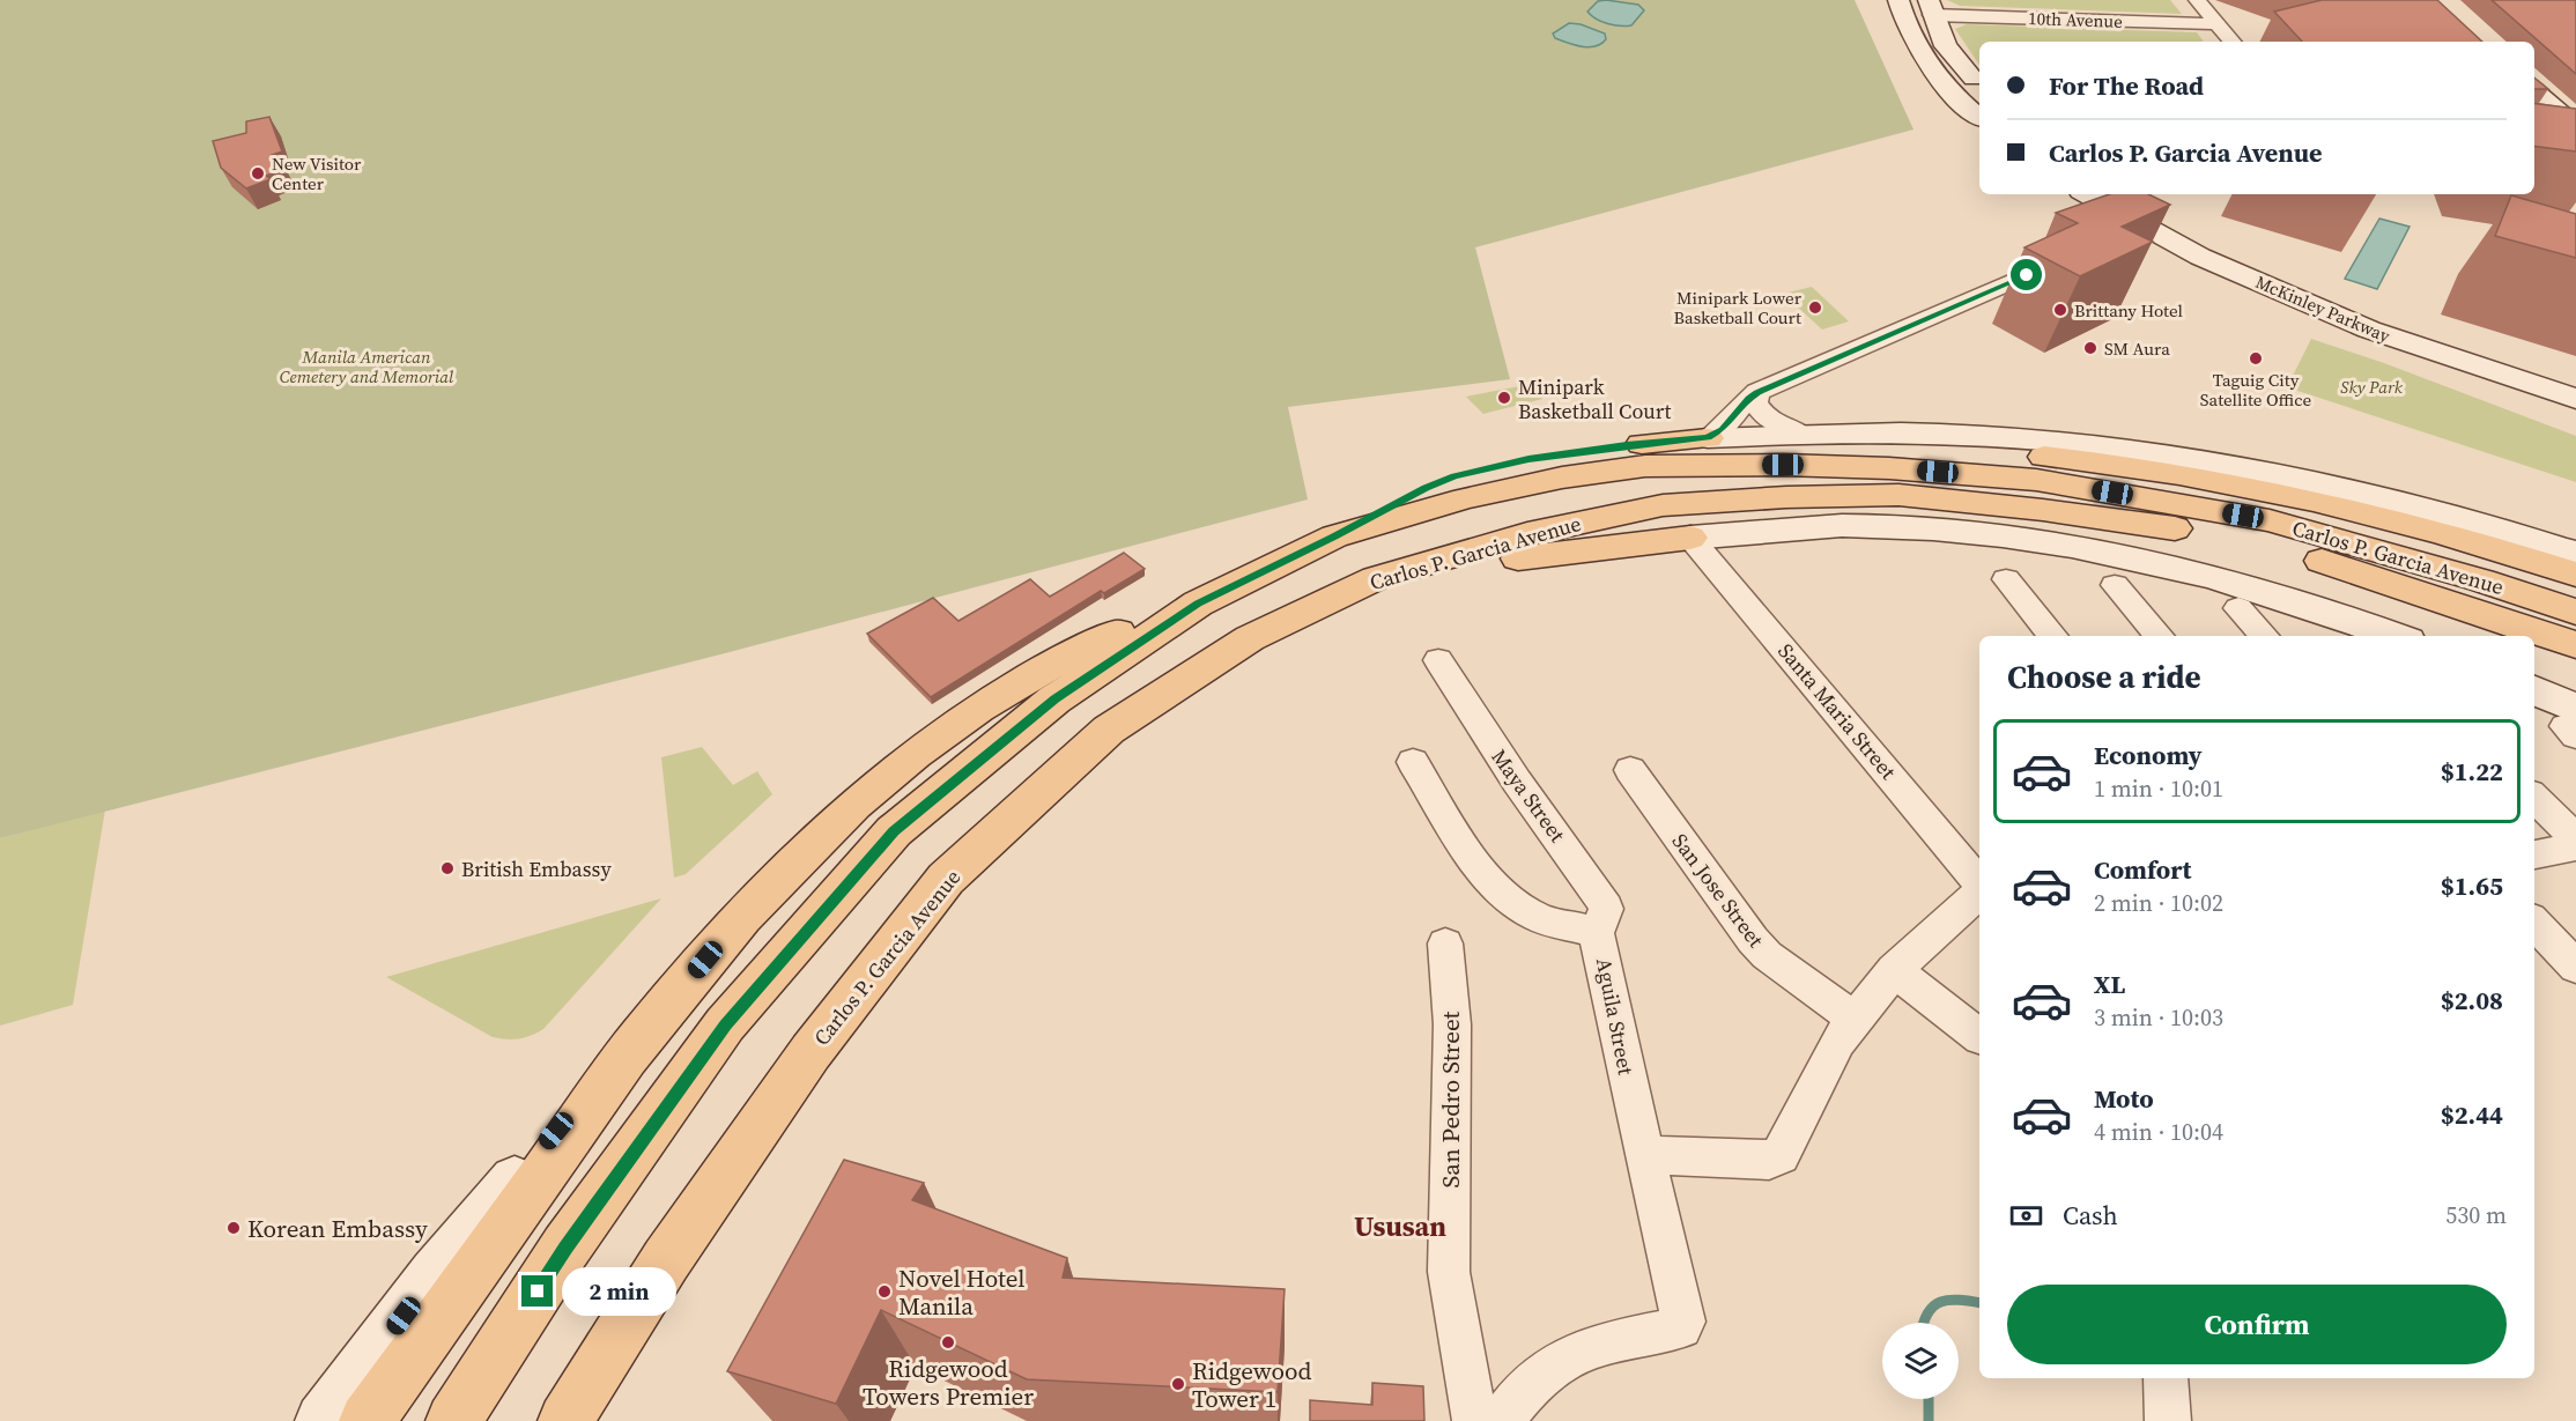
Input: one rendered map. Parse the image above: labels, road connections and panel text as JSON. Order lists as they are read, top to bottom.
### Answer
{
  "streets": {
    "main road": ["McKinley Parkway", "Carlos P. Garcia Avenue"],
    "street": [
      "10th Avenue",
      "Santa Maria Street",
      "Maya Street",
      "San Jose Street",
      "Aguila Street",
      "San Pedro Street"
    ]
  },
  "crossings": [
    ["Maya Street", "Aguila Street"]
  ],
  "districts": ["Ususan"],
  "parks": ["Manila American Cemetery and Memorial", "Sky Park"],
  "places": [
    "New Visitor Center",
    "Minipark Lower Basketball Court",
    "Brittany Hotel",
    "SM Aura",
    "Taguig City Satellite Office",
    "Minipark Basketball Court",
    "British Embassy",
    "Korean Embassy",
    "Novel Hotel Manila",
    "Ridgewood Towers Premier",
    "Ridgewood Tower 1"
  ],
  "page": {
    "banner": ["For The Road", "Carlos P. Garcia Avenue"],
    "heading": "Choose a ride",
    "list": [
      {
        "name": "Economy",
        "note": "1 min · 10:01",
        "value": "$1.22"
      },
      {
        "name": "Comfort",
        "note": "2 min · 10:02",
        "value": "$1.65"
      },
      {
        "name": "XL",
        "note": "3 min · 10:03",
        "value": "$2.08"
      },
      {
        "name": "Moto",
        "note": "4 min · 10:04",
        "value": "$2.44"
      }
    ],
    "pay": ["Cash", "530 m"],
    "bubble": "2 min",
    "buttons": "Confirm"
  }
}
